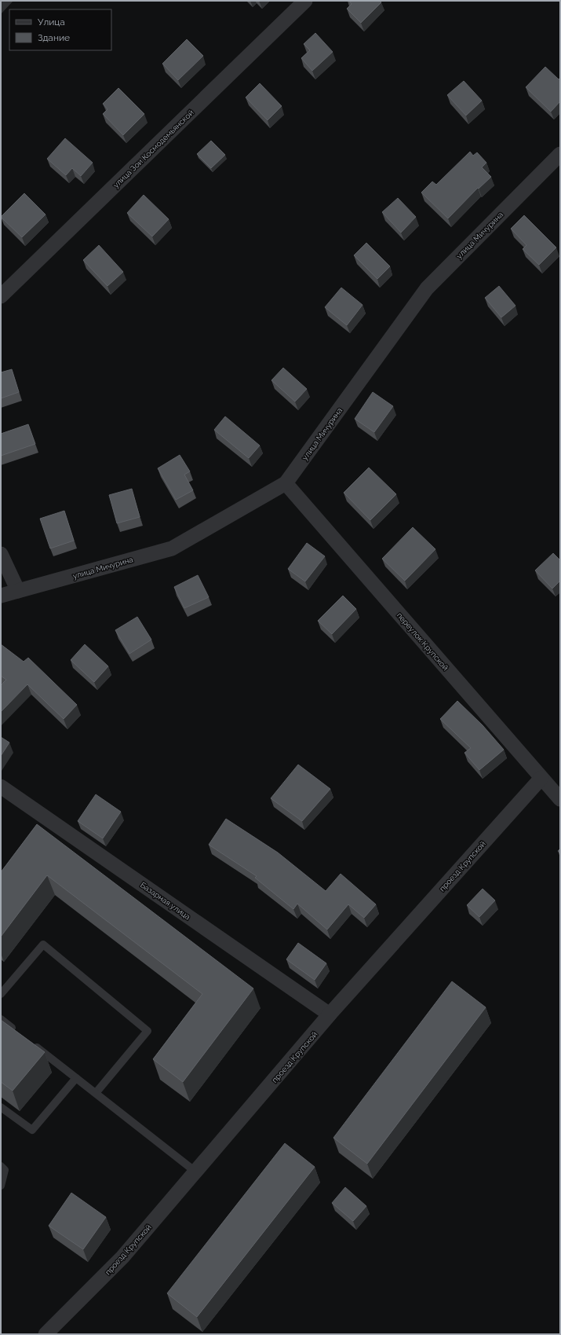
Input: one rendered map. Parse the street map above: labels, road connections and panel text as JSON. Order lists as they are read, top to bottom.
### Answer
{
  "streets": {
    "street": [
      "улица Зои Космодемьянской",
      "улица Мичурина",
      "переулок Крупской",
      "проезд Крупской",
      "Базарная улица"
    ]
  },
  "crossings": [
    ["улица Мичурина", "переулок Крупской"],
    ["переулок Крупской", "проезд Крупской"],
    ["проезд Крупской", "Базарная улица"]
  ],
  "legend": ["Улица", "Здание"]
}
